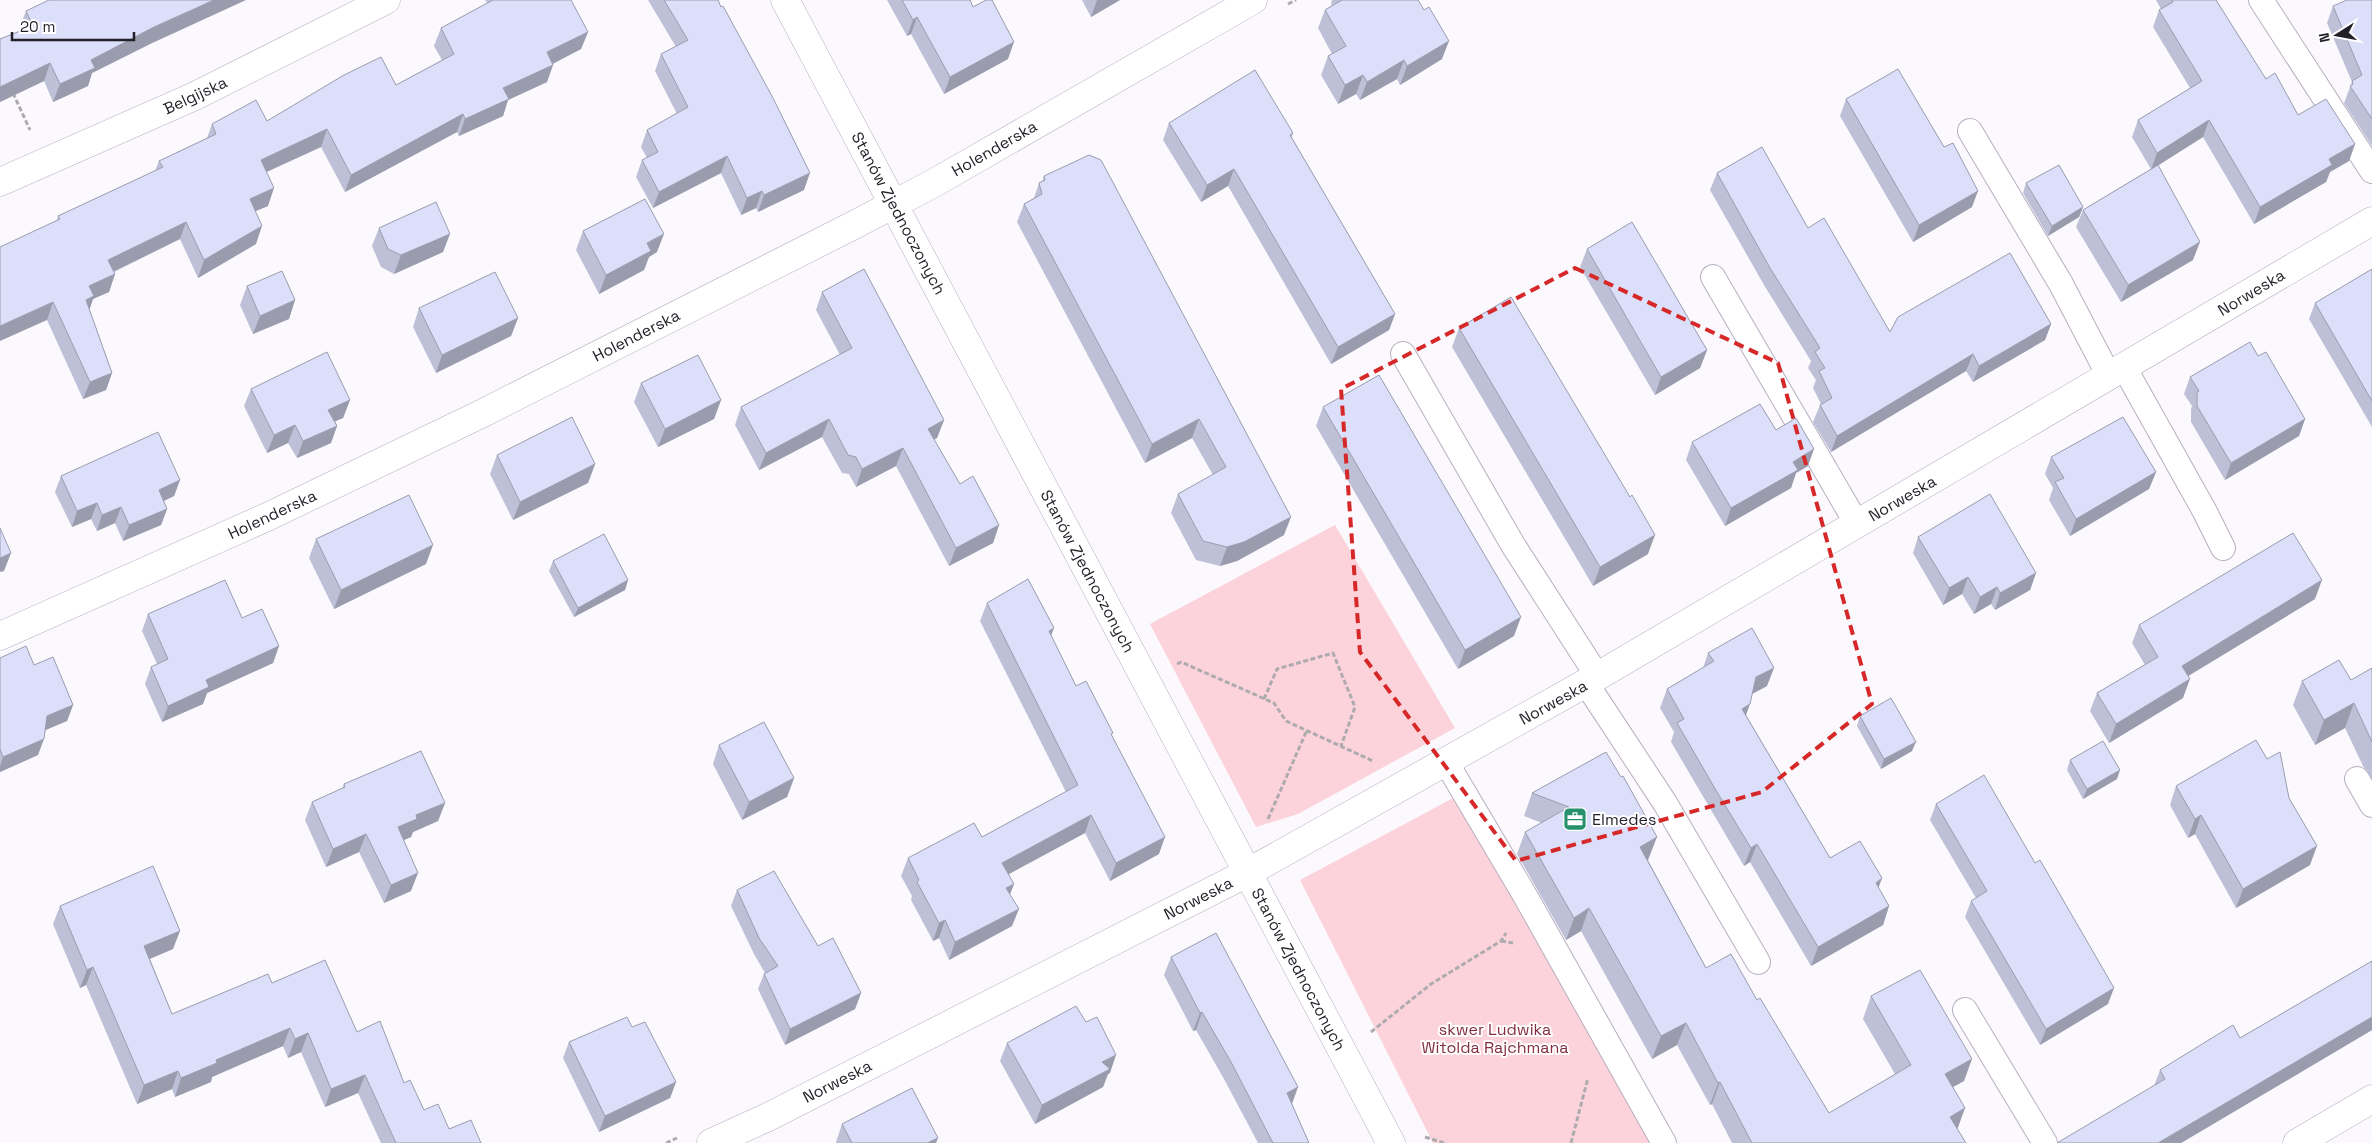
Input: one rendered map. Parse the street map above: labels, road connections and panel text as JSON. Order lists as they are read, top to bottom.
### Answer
{
  "streets": {
    "street": [
      "Belgijska",
      "Holenderska",
      "Stanów Zjednoczonych",
      "Norweska"
    ]
  },
  "crossings": [
    ["Holenderska", "Stanów Zjednoczonych"],
    ["Stanów Zjednoczonych", "Norweska"]
  ],
  "parks": ["skwer Ludwika Witolda Rajchmana"],
  "places": {
    "office": ["Elmedes"]
  },
  "scale_bar": "20 m",
  "north": "left"
}
